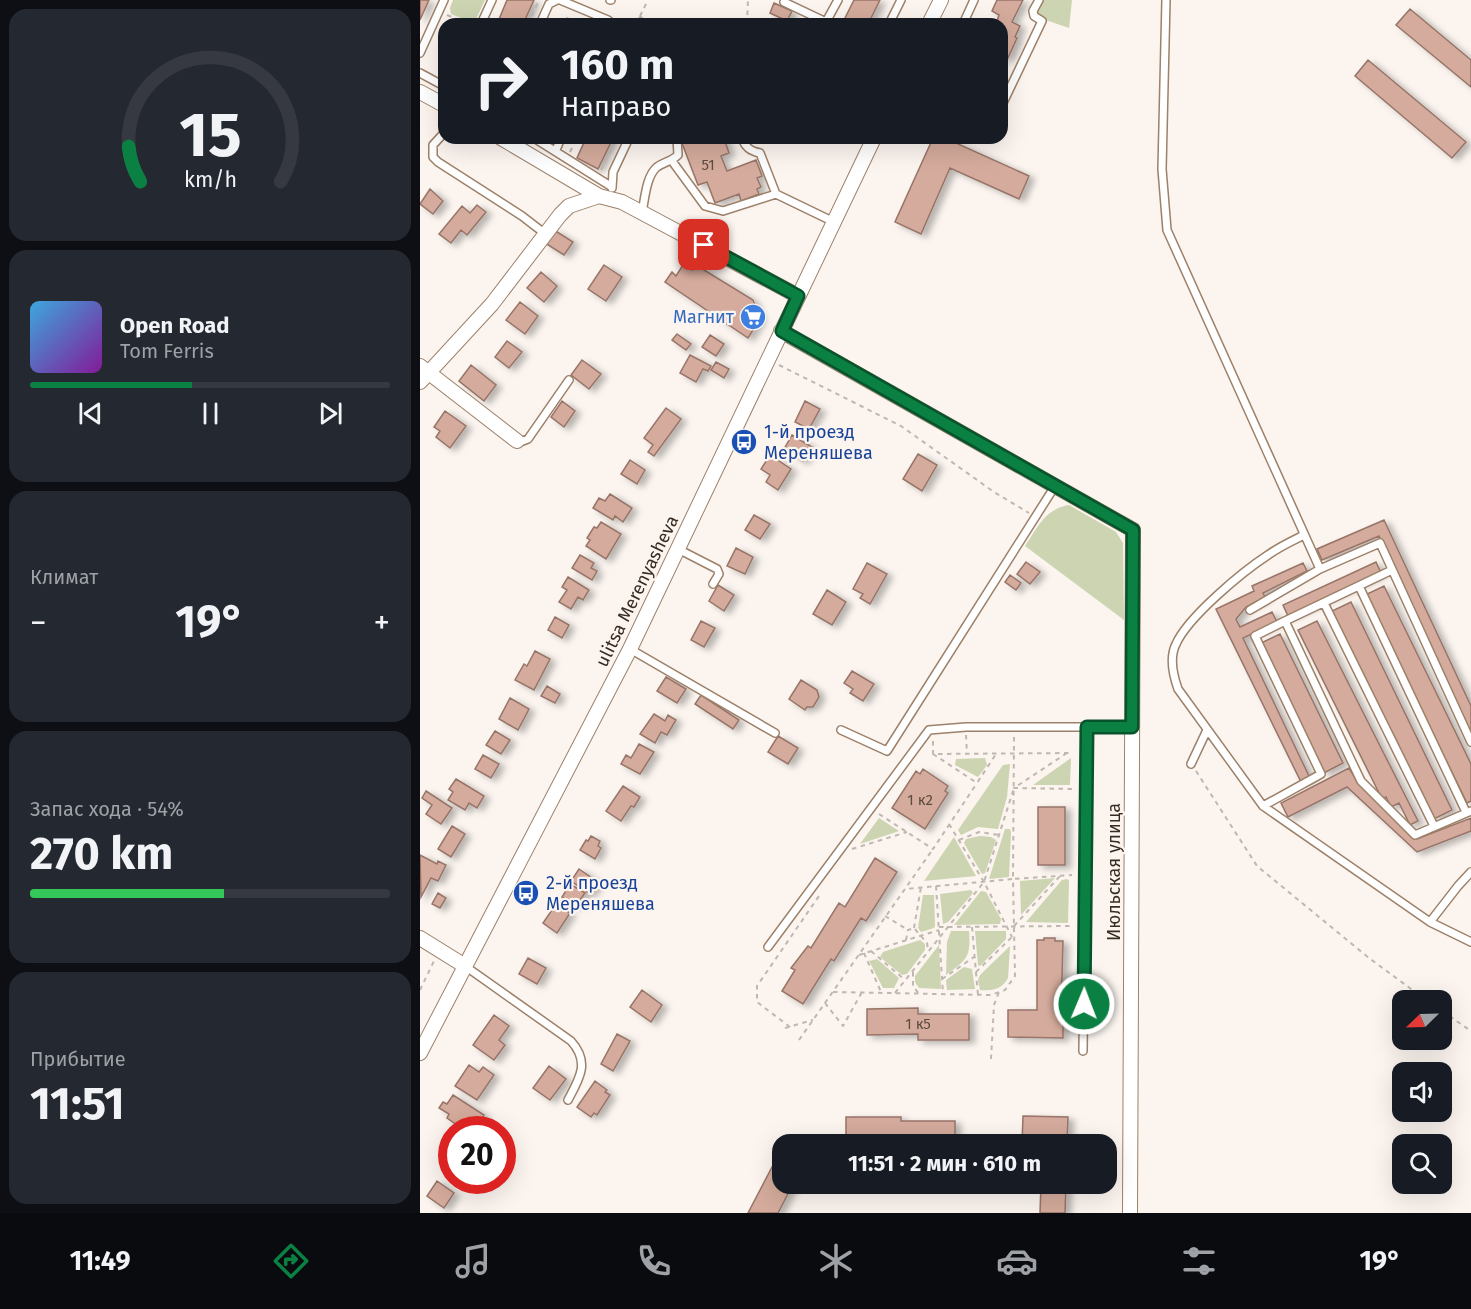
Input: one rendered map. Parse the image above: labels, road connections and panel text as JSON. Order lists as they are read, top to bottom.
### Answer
{
  "streets": {
    "street": ["ulitsa Merenyasheva", "Июльская улица"]
  },
  "places": {
    "supermarket": ["Магнит"],
    "bus stop": ["1-й проезд Мереняшева", "2-й проезд Мереняшева"]
  },
  "house_numbers": ["51", "1 к2", "1 к5"],
  "north": "bottom left",
  "page": {
    "turn": ["160 m", "Направо"],
    "song": ["Open Road", "Tom Ferris"],
    "tile": [
      "Климат",
      ["Запас хода · 54%", "270 km"],
      ["Прибытие", "11:51"]
    ],
    "heat": ["−", "19°", "+"],
    "limit": "20",
    "trip": "11:51 · 2 мин · 610 m",
    "tabs": ["11:49", "19°"],
    "gauge": ["15", "km/h"]
  }
}
